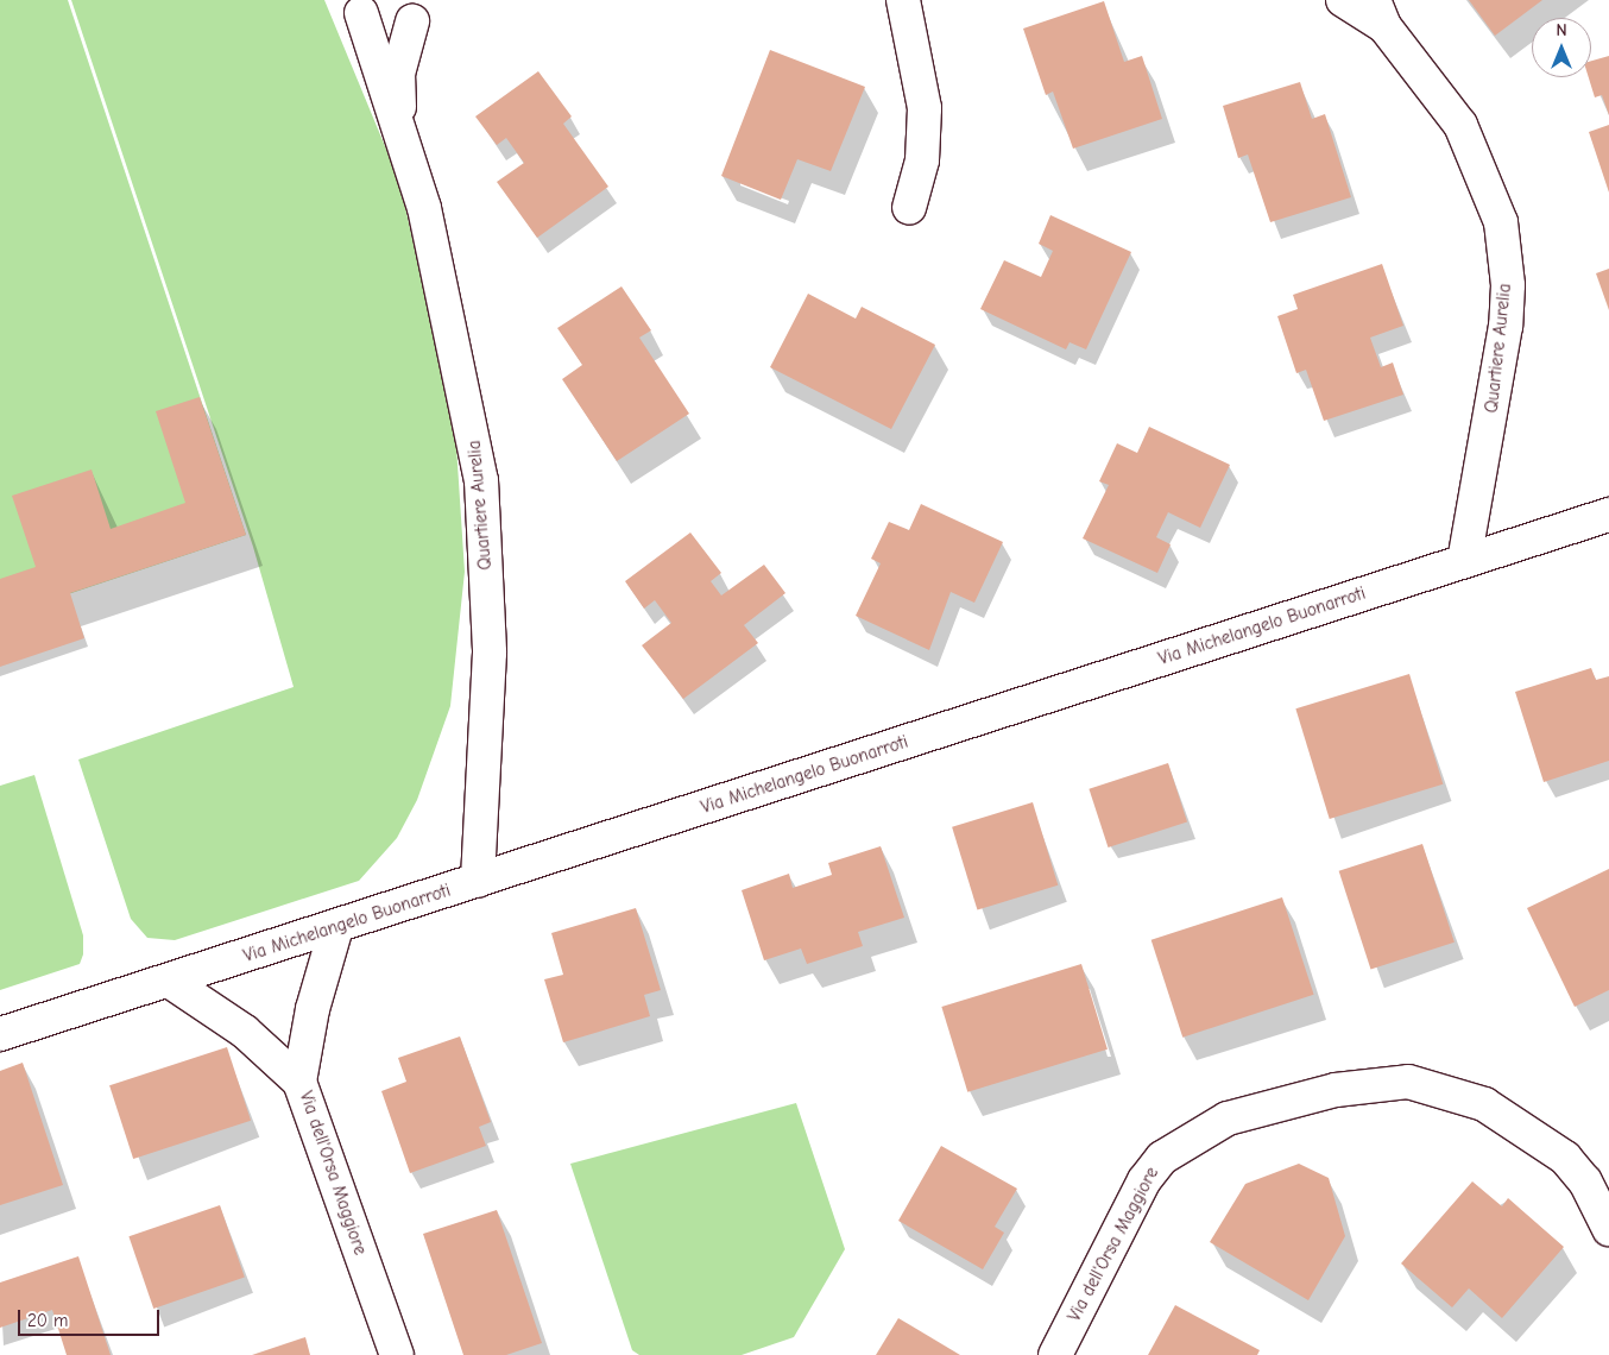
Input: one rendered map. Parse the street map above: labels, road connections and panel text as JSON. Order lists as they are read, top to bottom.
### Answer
{
  "streets": {
    "street": ["Quartiere Aurelia", "Via Michelangelo Buonarroti", "Via dell'Orsa Maggiore"]
  },
  "crossings": [
    ["Quartiere Aurelia", "Via Michelangelo Buonarroti"],
    ["Via Michelangelo Buonarroti", "Via dell'Orsa Maggiore"]
  ],
  "scale_bar": "20 m",
  "north": "top"
}
